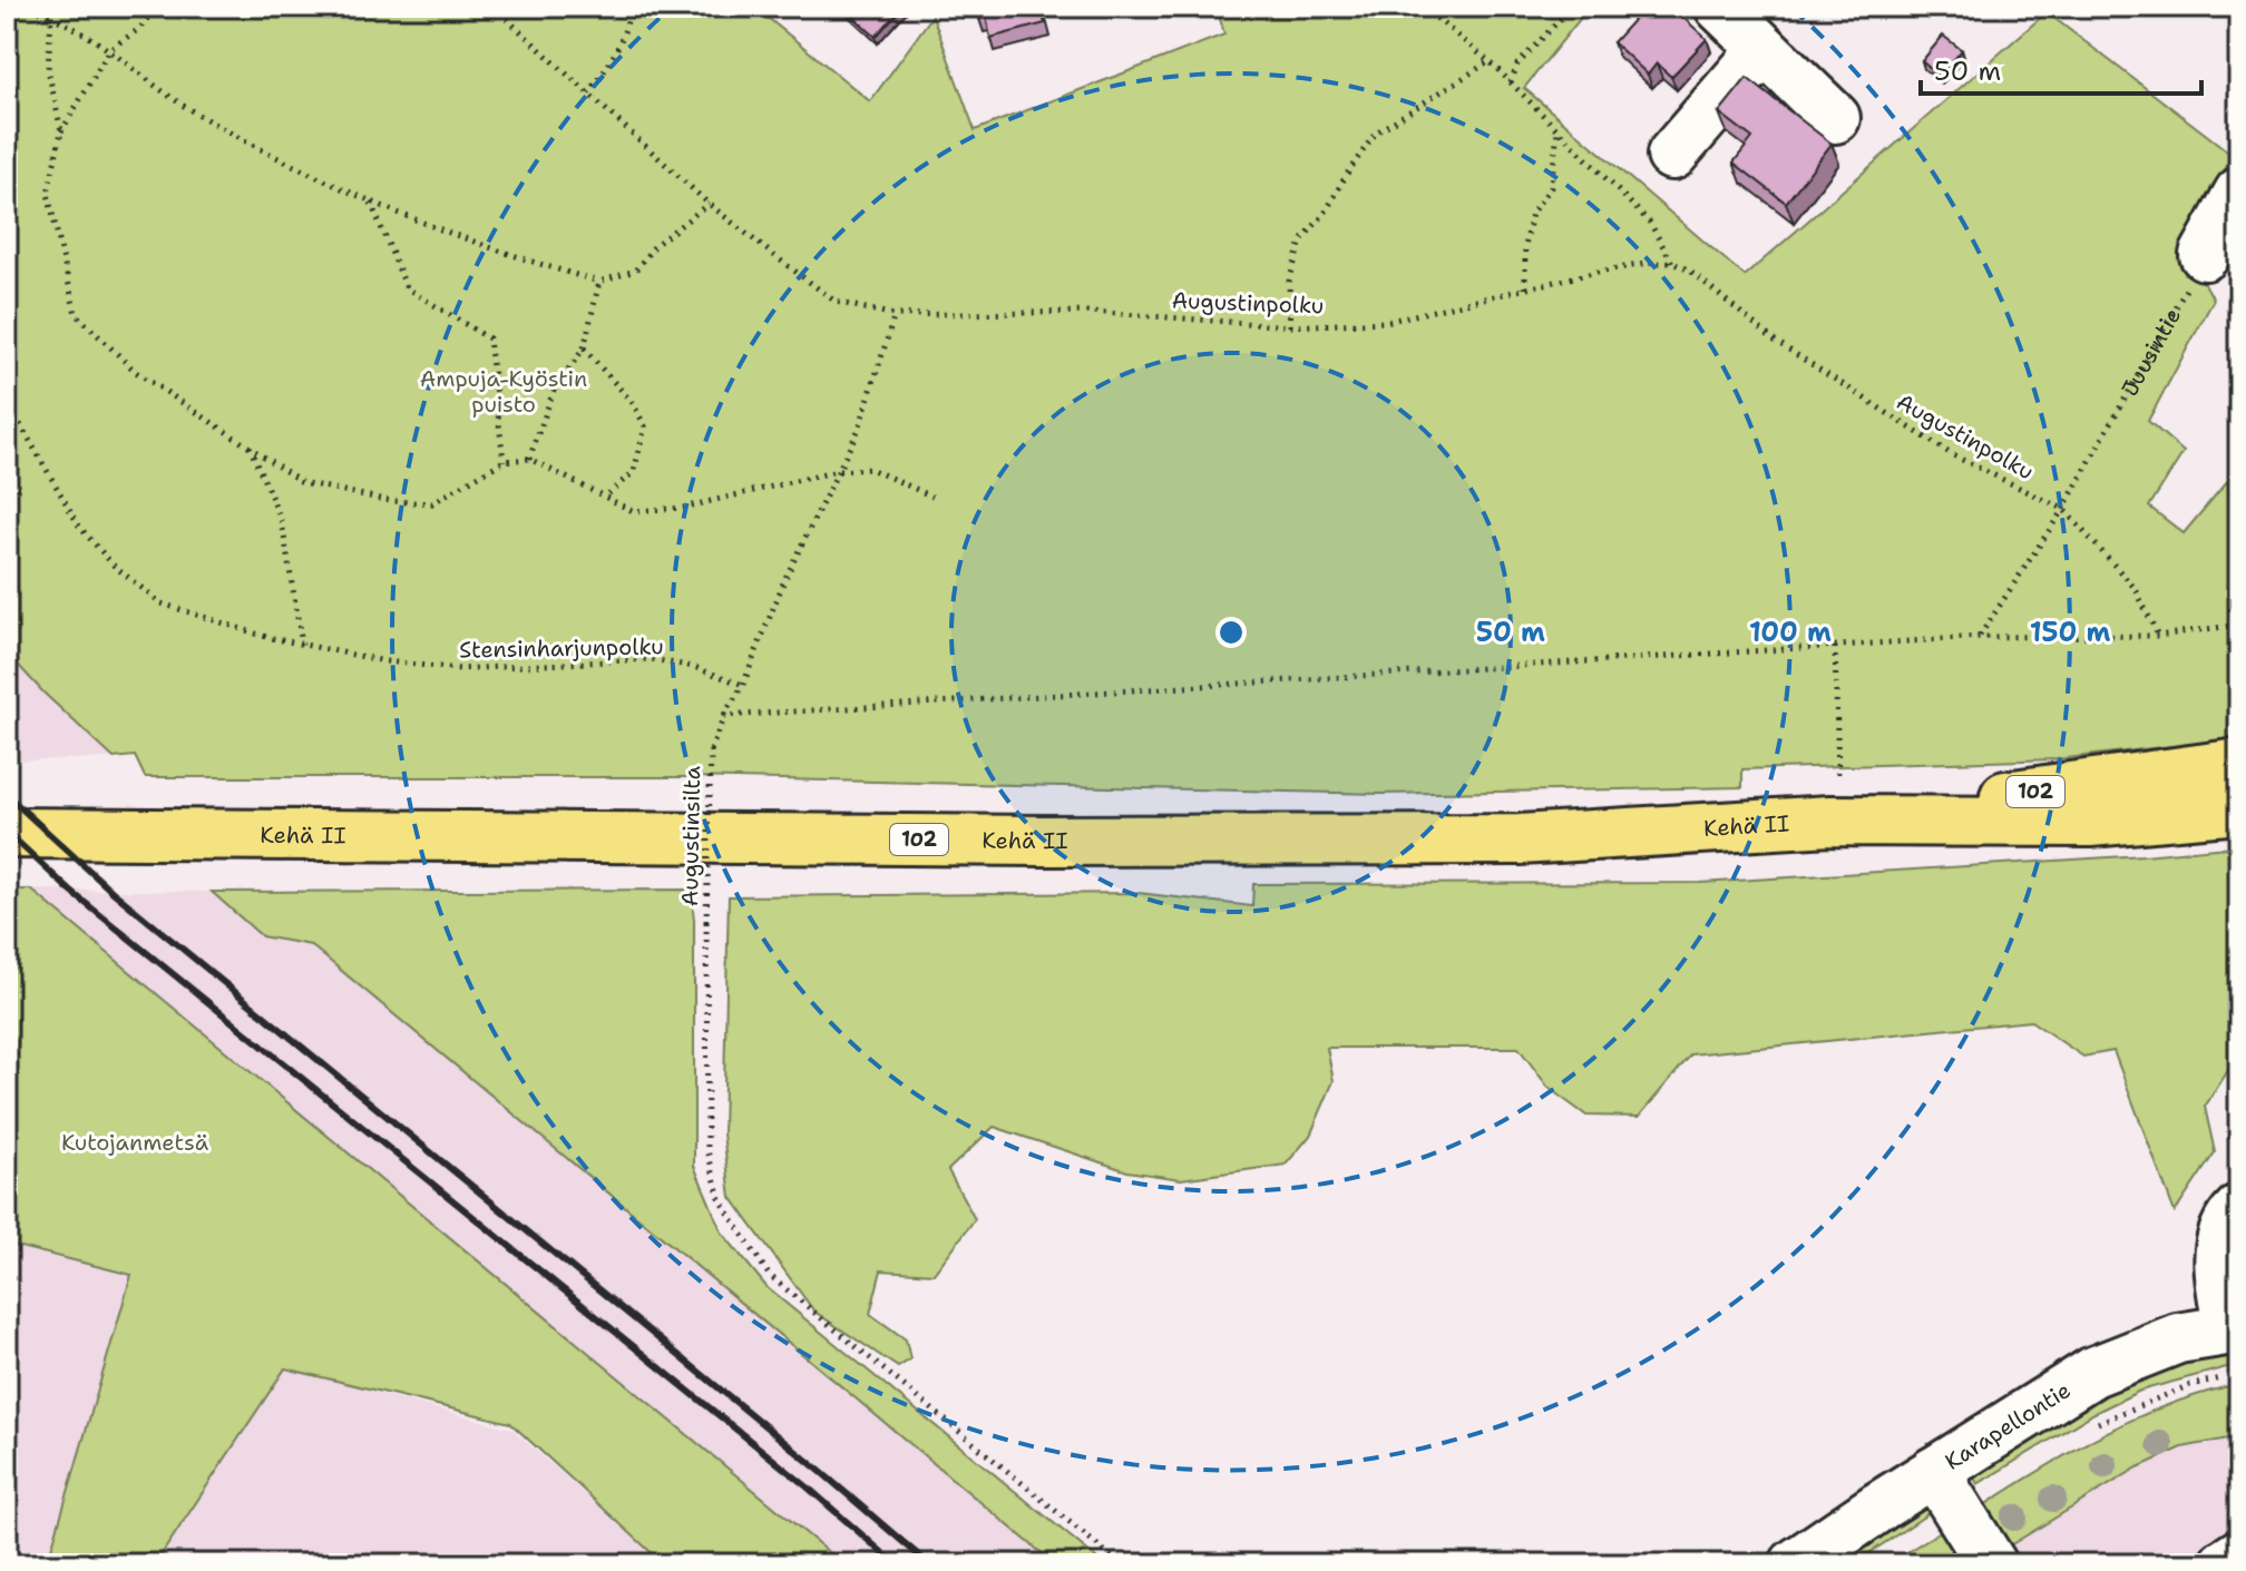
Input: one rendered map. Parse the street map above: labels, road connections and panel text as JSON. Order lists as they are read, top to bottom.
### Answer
{
  "streets": {
    "highway": ["102", "Kehä II"],
    "street": ["Karapellontie"],
    "path": [
      "Augustinpolku",
      "Juusintie",
      "Stensinharjunpolku",
      "Augustinsilta"
    ]
  },
  "crossings": [
    ["Augustinpolku", "Juusintie"]
  ],
  "parks": ["Ampuja-Kyöstin puisto", "Kutojanmetsä"],
  "scale_bar": "50 m",
  "rings": ["50 m", "100 m", "150 m"]
}
